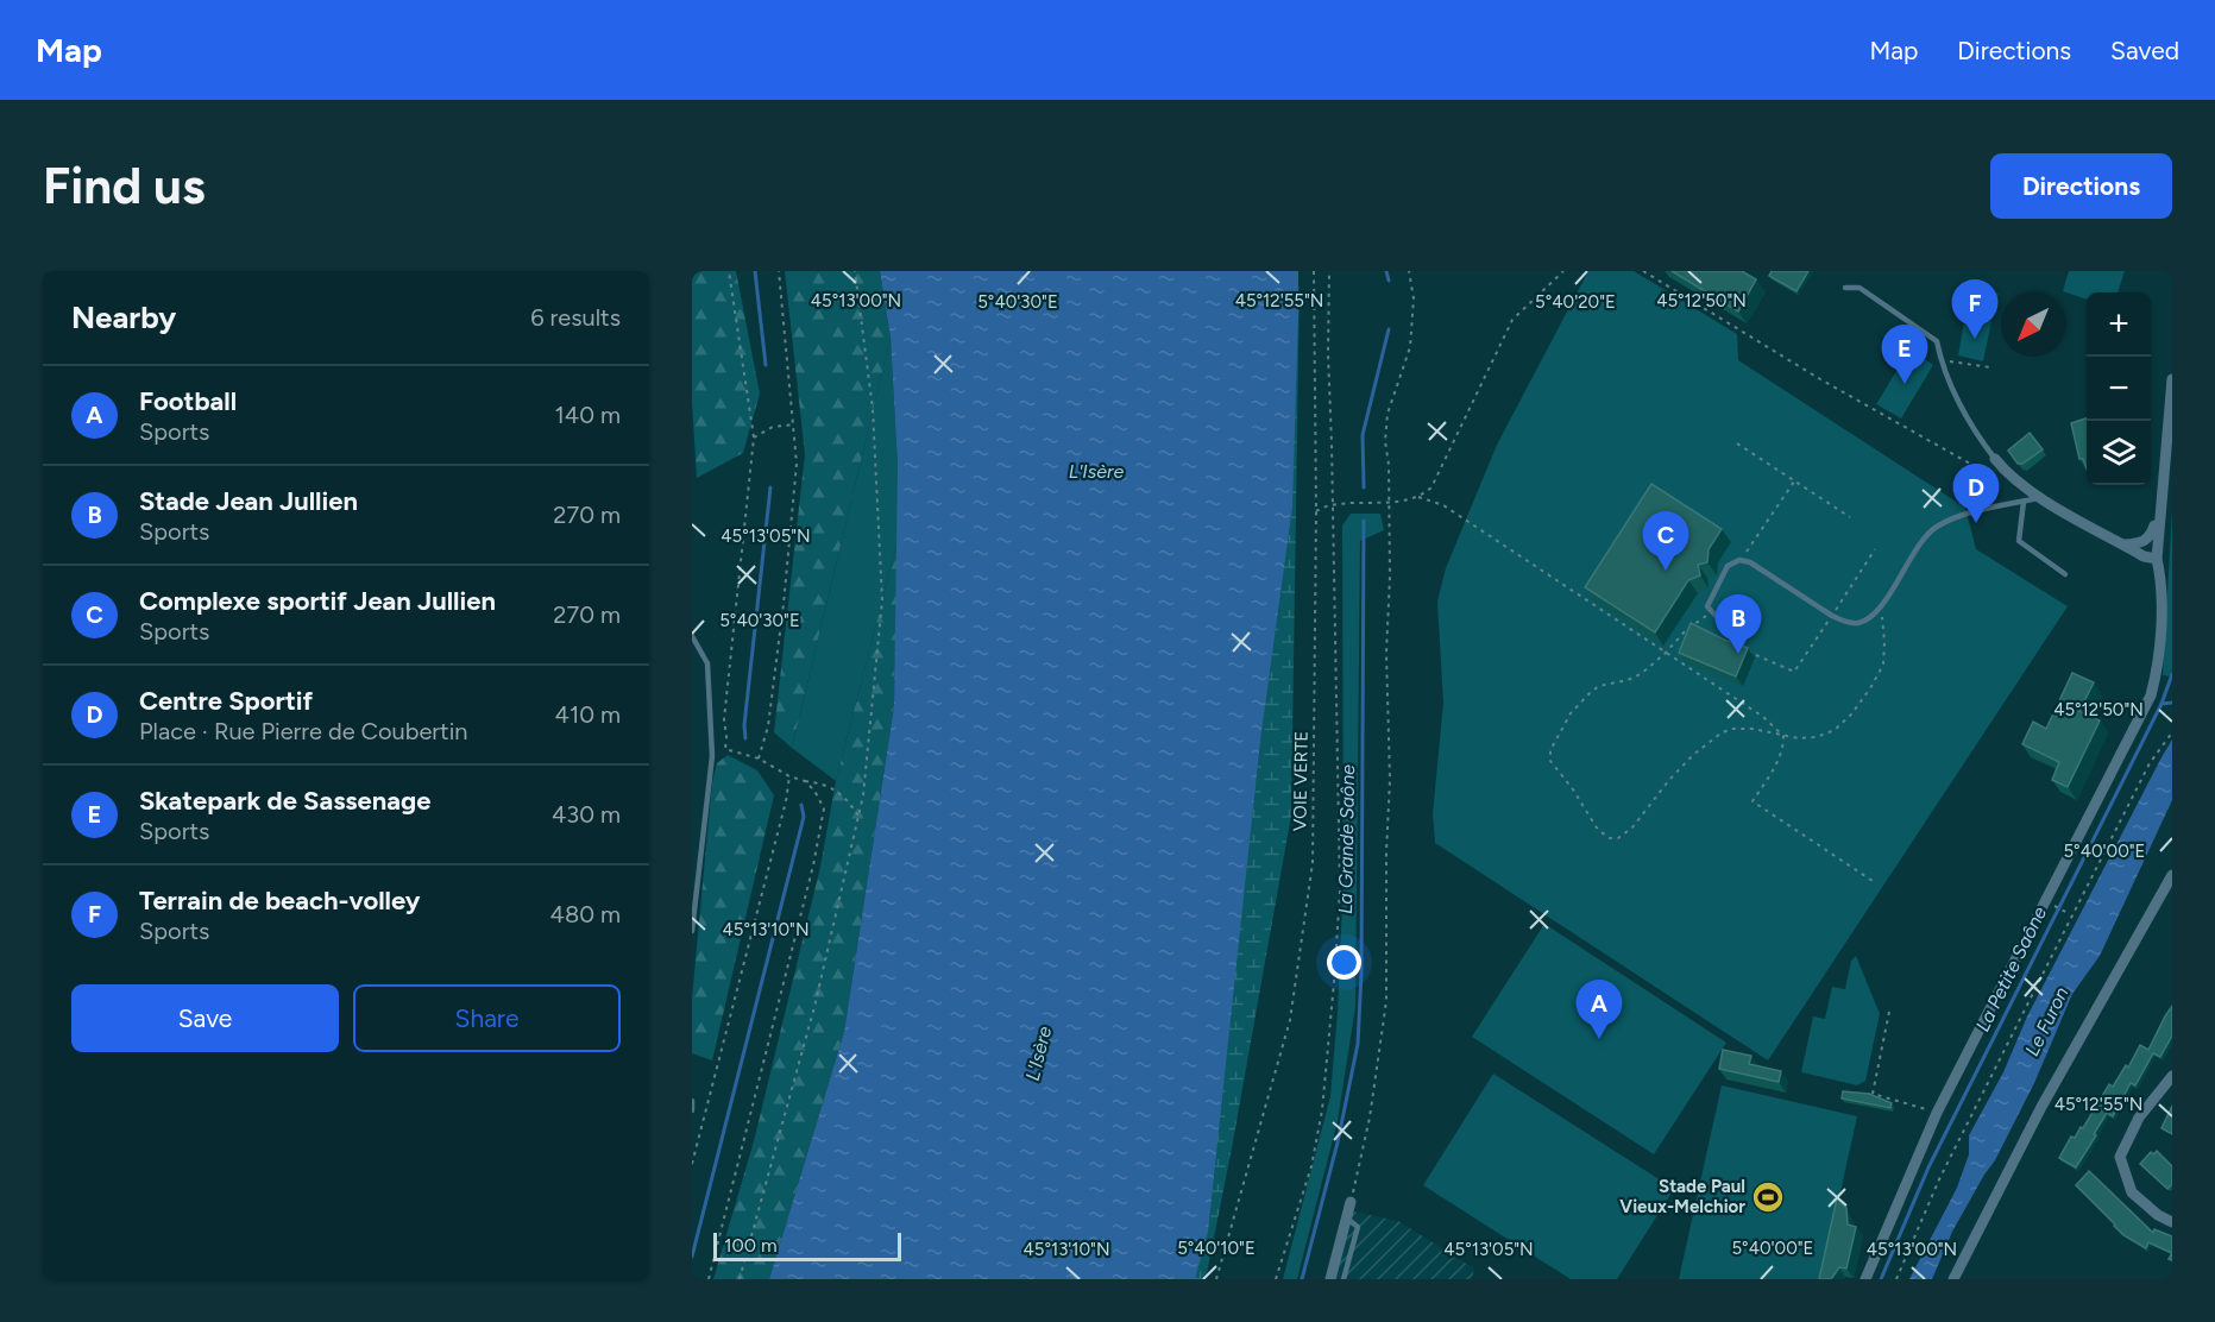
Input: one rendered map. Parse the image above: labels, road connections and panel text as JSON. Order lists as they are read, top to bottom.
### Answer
{
  "streets": {
    "path": ["VOIE VERTE"]
  },
  "water": [
    "L'Isère",
    "La Grande Saône",
    "La Petite Saône",
    "Le Furon"
  ],
  "places": {
    "sports": ["Stade Paul Vieux-Melchior"]
  },
  "scale_bar": "100 m",
  "north": "bottom left",
  "page": {
    "header": "Map",
    "nav": ["Map", "Directions", "Saved"],
    "buttons": [
      "Directions",
      ["Save", "Share"]
    ],
    "title": "Find us",
    "heading": ["Nearby", "6 results"],
    "pins": [
      "F",
      "E",
      "D",
      "C",
      "B",
      "A"
    ],
    "map_buttons": ["+", "−"],
    "list": [
      {
        "mark": "A",
        "name": "Football",
        "note": "Sports",
        "value": "140 m"
      },
      {
        "mark": "B",
        "name": "Stade Jean Jullien",
        "note": "Sports",
        "value": "270 m"
      },
      {
        "mark": "C",
        "name": "Complexe sportif Jean Jullien",
        "note": "Sports",
        "value": "270 m"
      },
      {
        "mark": "D",
        "name": "Centre Sportif",
        "note": "Place · Rue Pierre de Coubertin",
        "value": "410 m"
      },
      {
        "mark": "E",
        "name": "Skatepark de Sassenage",
        "note": "Sports",
        "value": "430 m"
      },
      {
        "mark": "F",
        "name": "Terrain de beach-volley",
        "note": "Sports",
        "value": "480 m"
      }
    ],
    "scale": "100 m"
  },
  "coordinates": [
    "45°12'55\"N",
    "45°13'00\"N",
    "45°12'50\"N",
    "5°40'30\"E",
    "5°40'20\"E",
    "45°13'05\"N",
    "5°40'00\"E",
    "45°13'10\"N",
    "5°40'10\"E"
  ]
}
